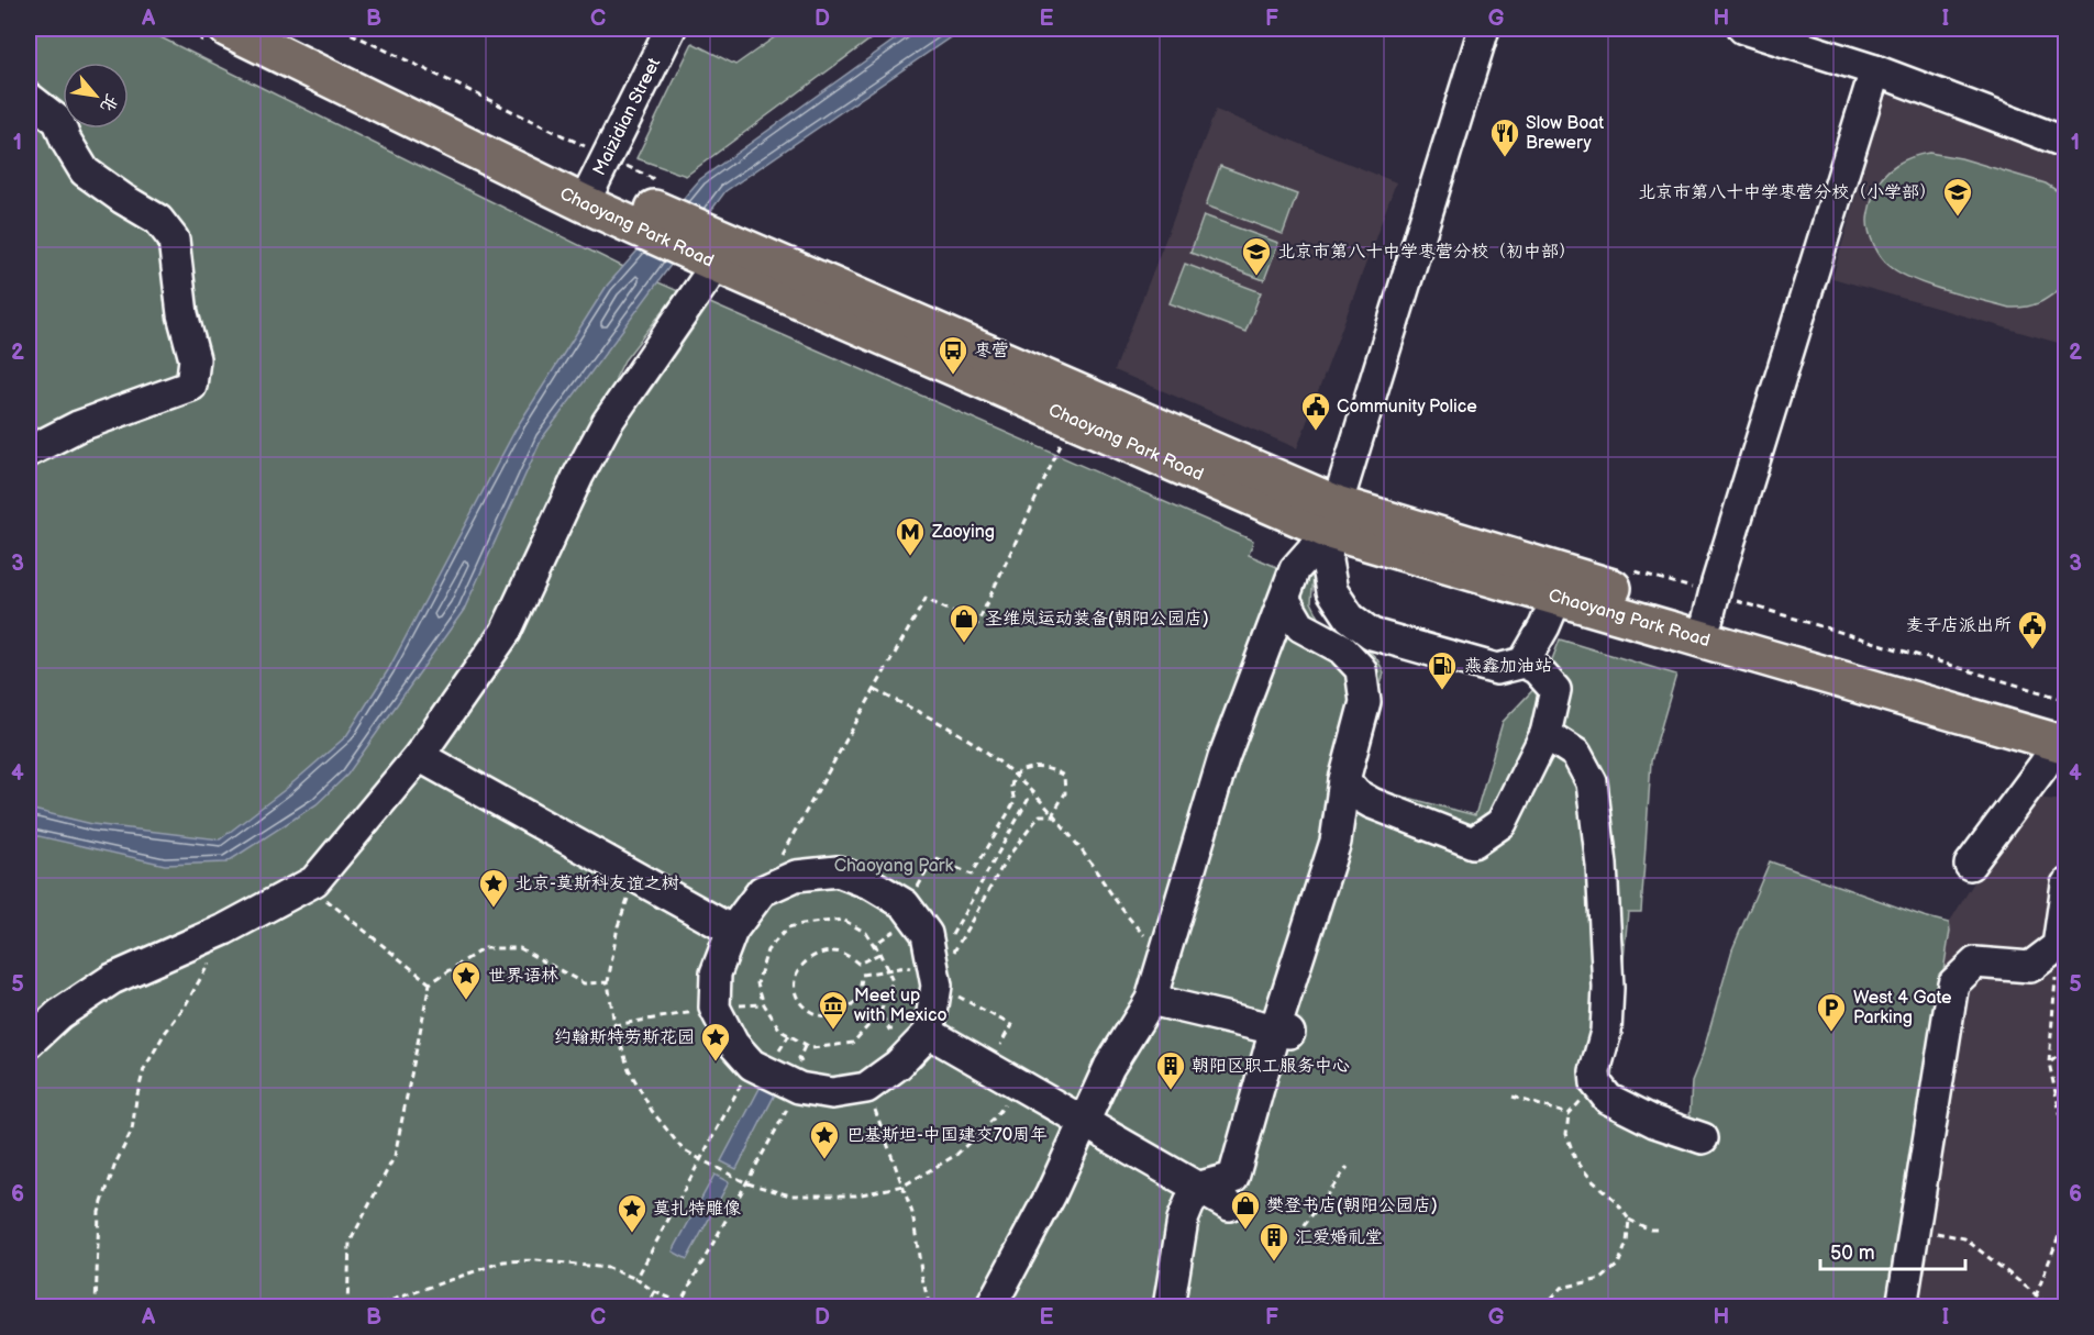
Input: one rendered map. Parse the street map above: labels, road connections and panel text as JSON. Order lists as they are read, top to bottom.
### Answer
{
  "streets": {
    "main road": ["Chaoyang Park Road"],
    "street": ["Maizidian Street"]
  },
  "crossings": [
    ["Maizidian Street", "Chaoyang Park Road"]
  ],
  "parks": ["Chaoyang Park"],
  "places": {
    "restaurant": ["Slow Boat Brewery"],
    "school or university": ["北京市第八十中学枣营分校（小学部）", "北京市第八十中学枣营分校（初中部）"],
    "bus stop": ["枣营"],
    "public building": ["Community Police", "麦子店派出所"],
    "metro station": ["Zaoying"],
    "shop": ["圣维岚运动装备(朝阳公园店)", "樊登书店(朝阳公园店)"],
    "fuel station": ["燕鑫加油站"],
    "place": [
      "北京-莫斯科友谊之树",
      "世界语林",
      "约翰斯特劳斯花园",
      "巴基斯坦-中国建交70周年",
      "莫扎特雕像"
    ],
    "museum": ["Meet up with Mexico"],
    "parking": ["West 4 Gate Parking"],
    "building": ["朝阳区职工服务中心", "汇爱婚礼堂"]
  },
  "scale_bar": "50 m",
  "north": "bottom right",
  "grid": {
    "columns": [
      "A",
      "B",
      "C",
      "D",
      "E",
      "F",
      "G",
      "H",
      "I"
    ],
    "rows": [
      "1",
      "2",
      "3",
      "4",
      "5",
      "6"
    ]
  }
}
